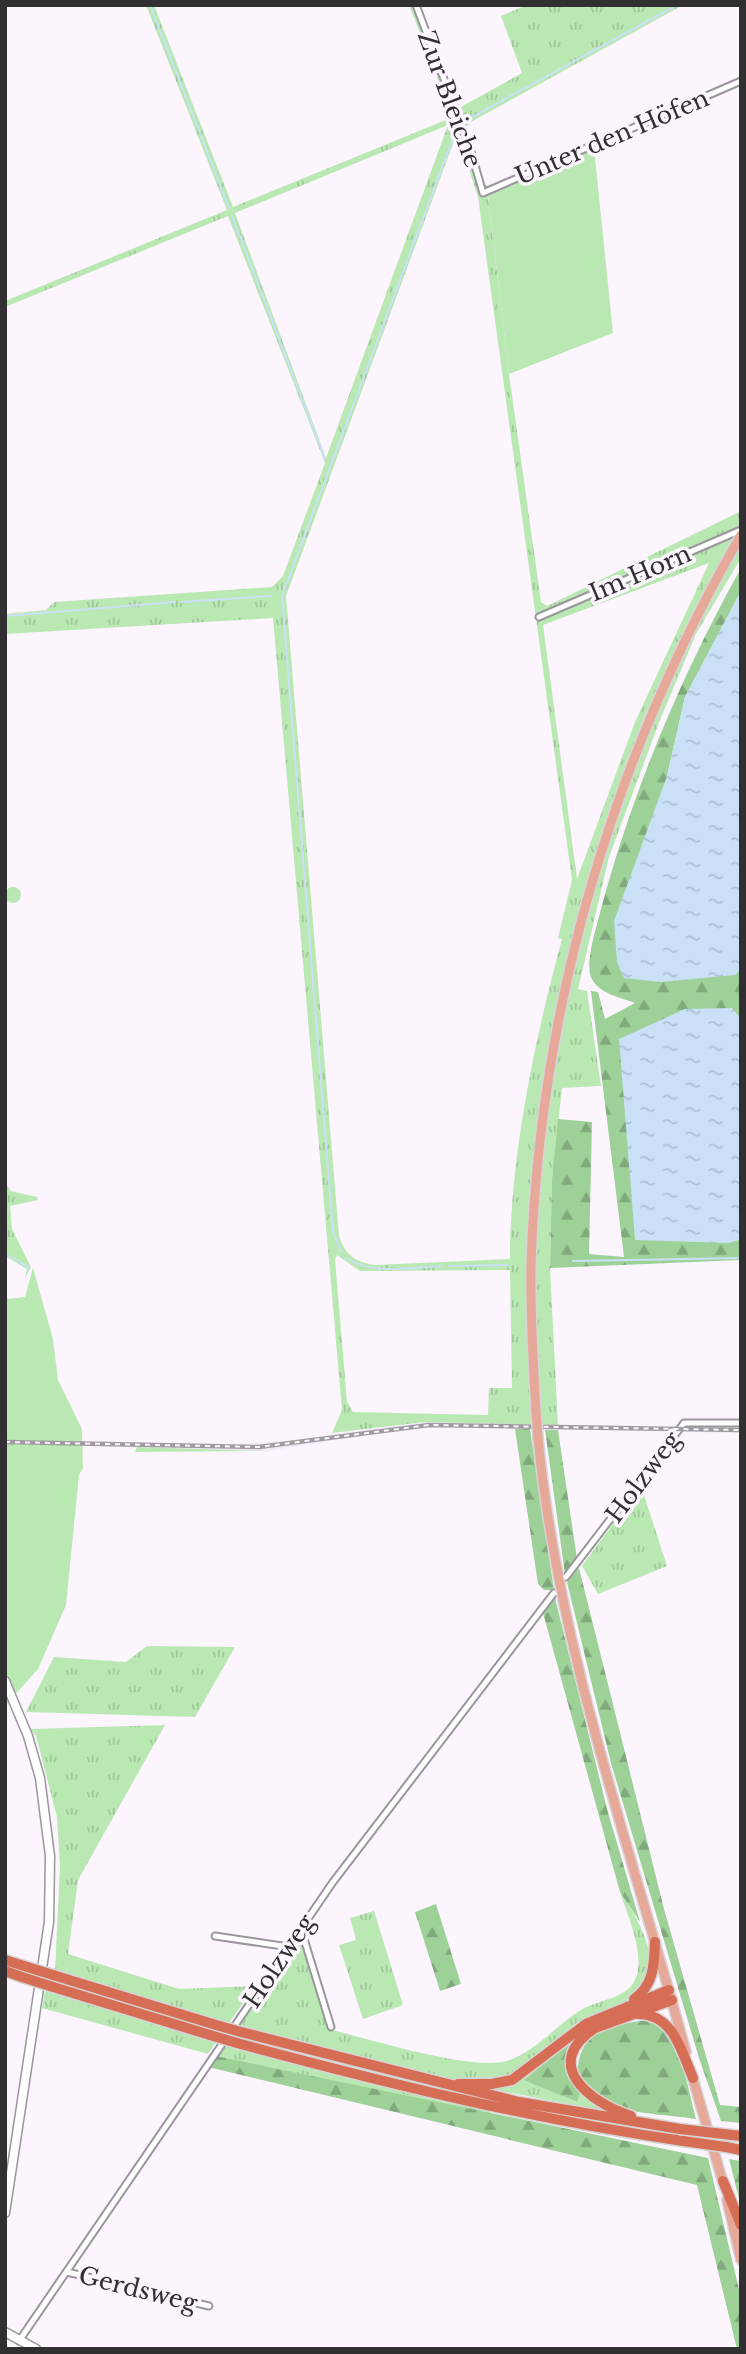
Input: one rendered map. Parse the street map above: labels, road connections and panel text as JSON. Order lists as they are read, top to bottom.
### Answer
{
  "streets": {
    "street": [
      "Zur Bleiche",
      "Unter den Höfen",
      "Im Horn",
      "Holzweg",
      "Gerdsweg"
    ]
  },
  "crossings": [
    ["Zur Bleiche", "Unter den Höfen"],
    ["Holzweg", "Gerdsweg"]
  ]
}
